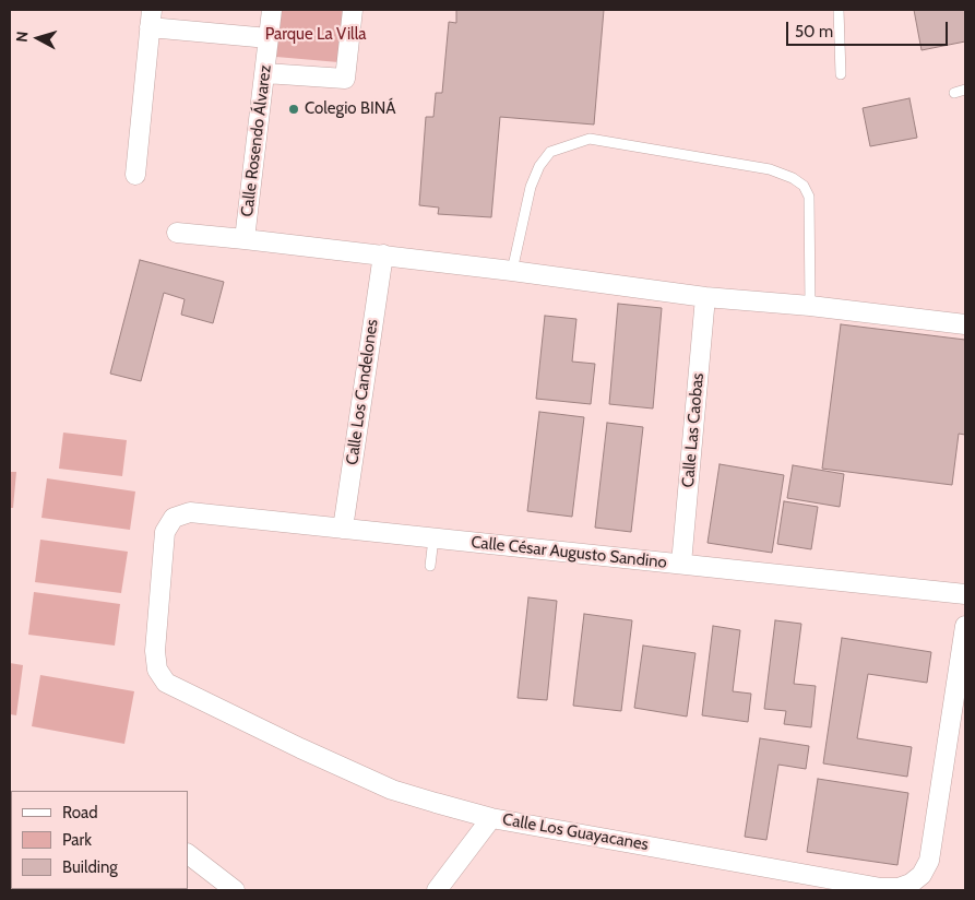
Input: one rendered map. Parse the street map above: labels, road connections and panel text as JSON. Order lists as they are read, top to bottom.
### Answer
{
  "streets": {
    "street": [
      "Calle Rosendo Álvarez",
      "Calle Los Candelones",
      "Calle Las Caobas",
      "Calle César Augusto Sandino",
      "Calle Los Guayacanes"
    ]
  },
  "crossings": [
    ["Calle Los Candelones", "Calle César Augusto Sandino"],
    ["Calle Las Caobas", "Calle César Augusto Sandino"],
    ["Calle César Augusto Sandino", "Calle Los Guayacanes"]
  ],
  "parks": ["Parque La Villa"],
  "places": ["Colegio BINÁ"],
  "legend": ["Road", "Park", "Building"],
  "scale_bar": "50 m",
  "north": "left"
}
